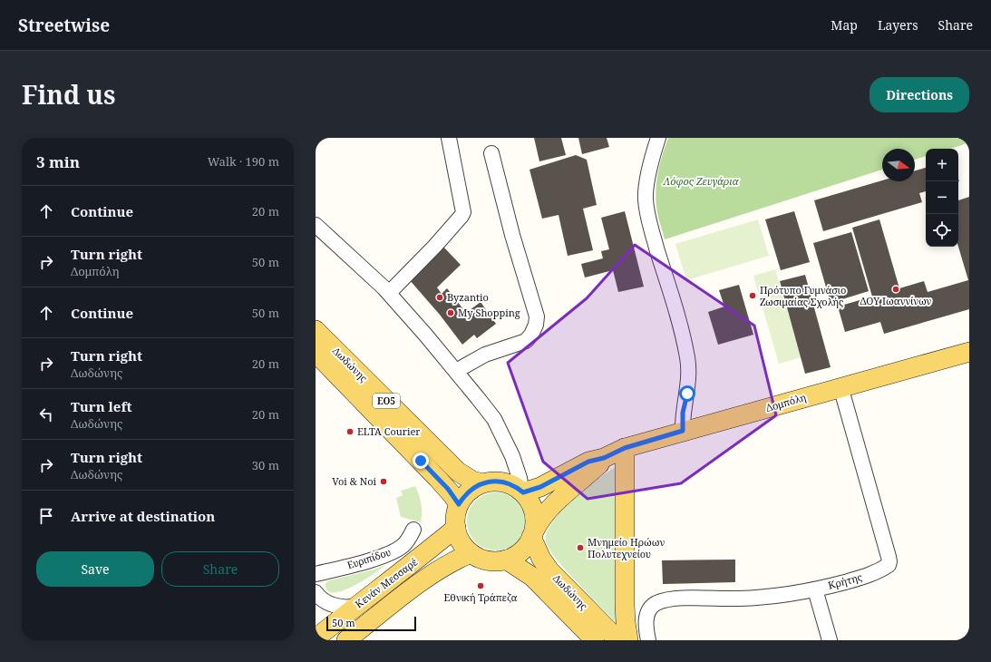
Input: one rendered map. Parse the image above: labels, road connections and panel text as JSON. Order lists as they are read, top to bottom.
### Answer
{
  "streets": {
    "main road": [
      "Δωδώνης",
      "ΕΟ5",
      "Δομπόλη",
      "Κενάν Μεσσαρέ"
    ],
    "street": ["Ευριπίδου", "Κρήτης"]
  },
  "crossings": [
    ["Δωδώνης", "Κενάν Μεσσαρέ"],
    ["Δομπόλη", "Κρήτης"]
  ],
  "parks": ["Λόφος Ζευγάρια"],
  "places": [
    "ΔΟΥ Ιωαννίνων",
    "Πρότυπο Γυμνάσιο Ζωσιμαίας Σχολής",
    "Byzantio",
    "My Shopping",
    "ELTA Courier",
    "Voi & Noi",
    "Μνημείο Ηρώων Πολυτεχνείου",
    "Εθνική Τράπεζα"
  ],
  "scale_bar": "50 m",
  "north": "right",
  "page": {
    "header": "Streetwise",
    "nav": ["Map", "Layers", "Share"],
    "title": "Find us",
    "buttons": [
      "Directions",
      ["Save", "Share"]
    ],
    "heading": ["3 min", "Walk · 190 m"],
    "map_buttons": ["+", "−"],
    "list": [
      ["Continue", "20 m"],
      ["Turn right", "Δομπόλη", "50 m"],
      ["Continue", "50 m"],
      ["Turn right", "Δωδώνης", "20 m"],
      ["Turn left", "Δωδώνης", "20 m"],
      ["Turn right", "Δωδώνης", "30 m"],
      "Arrive at destination"
    ],
    "scale": "50 m"
  }
}
